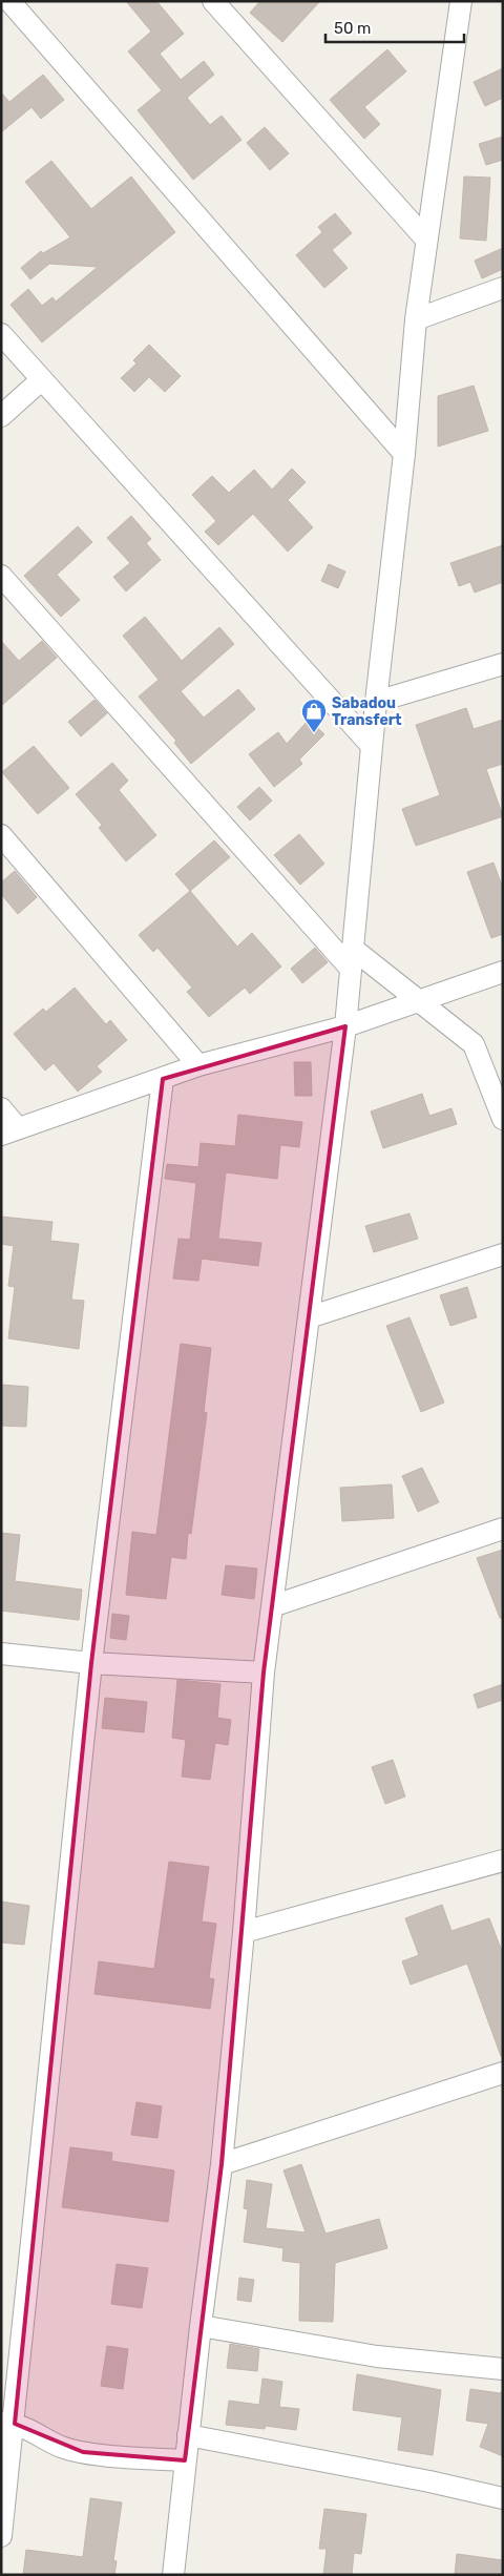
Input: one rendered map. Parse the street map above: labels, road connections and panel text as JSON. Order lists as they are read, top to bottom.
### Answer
{
  "places": {
    "shop": ["Sabadou Transfert"]
  },
  "scale_bar": "50 m"
}
